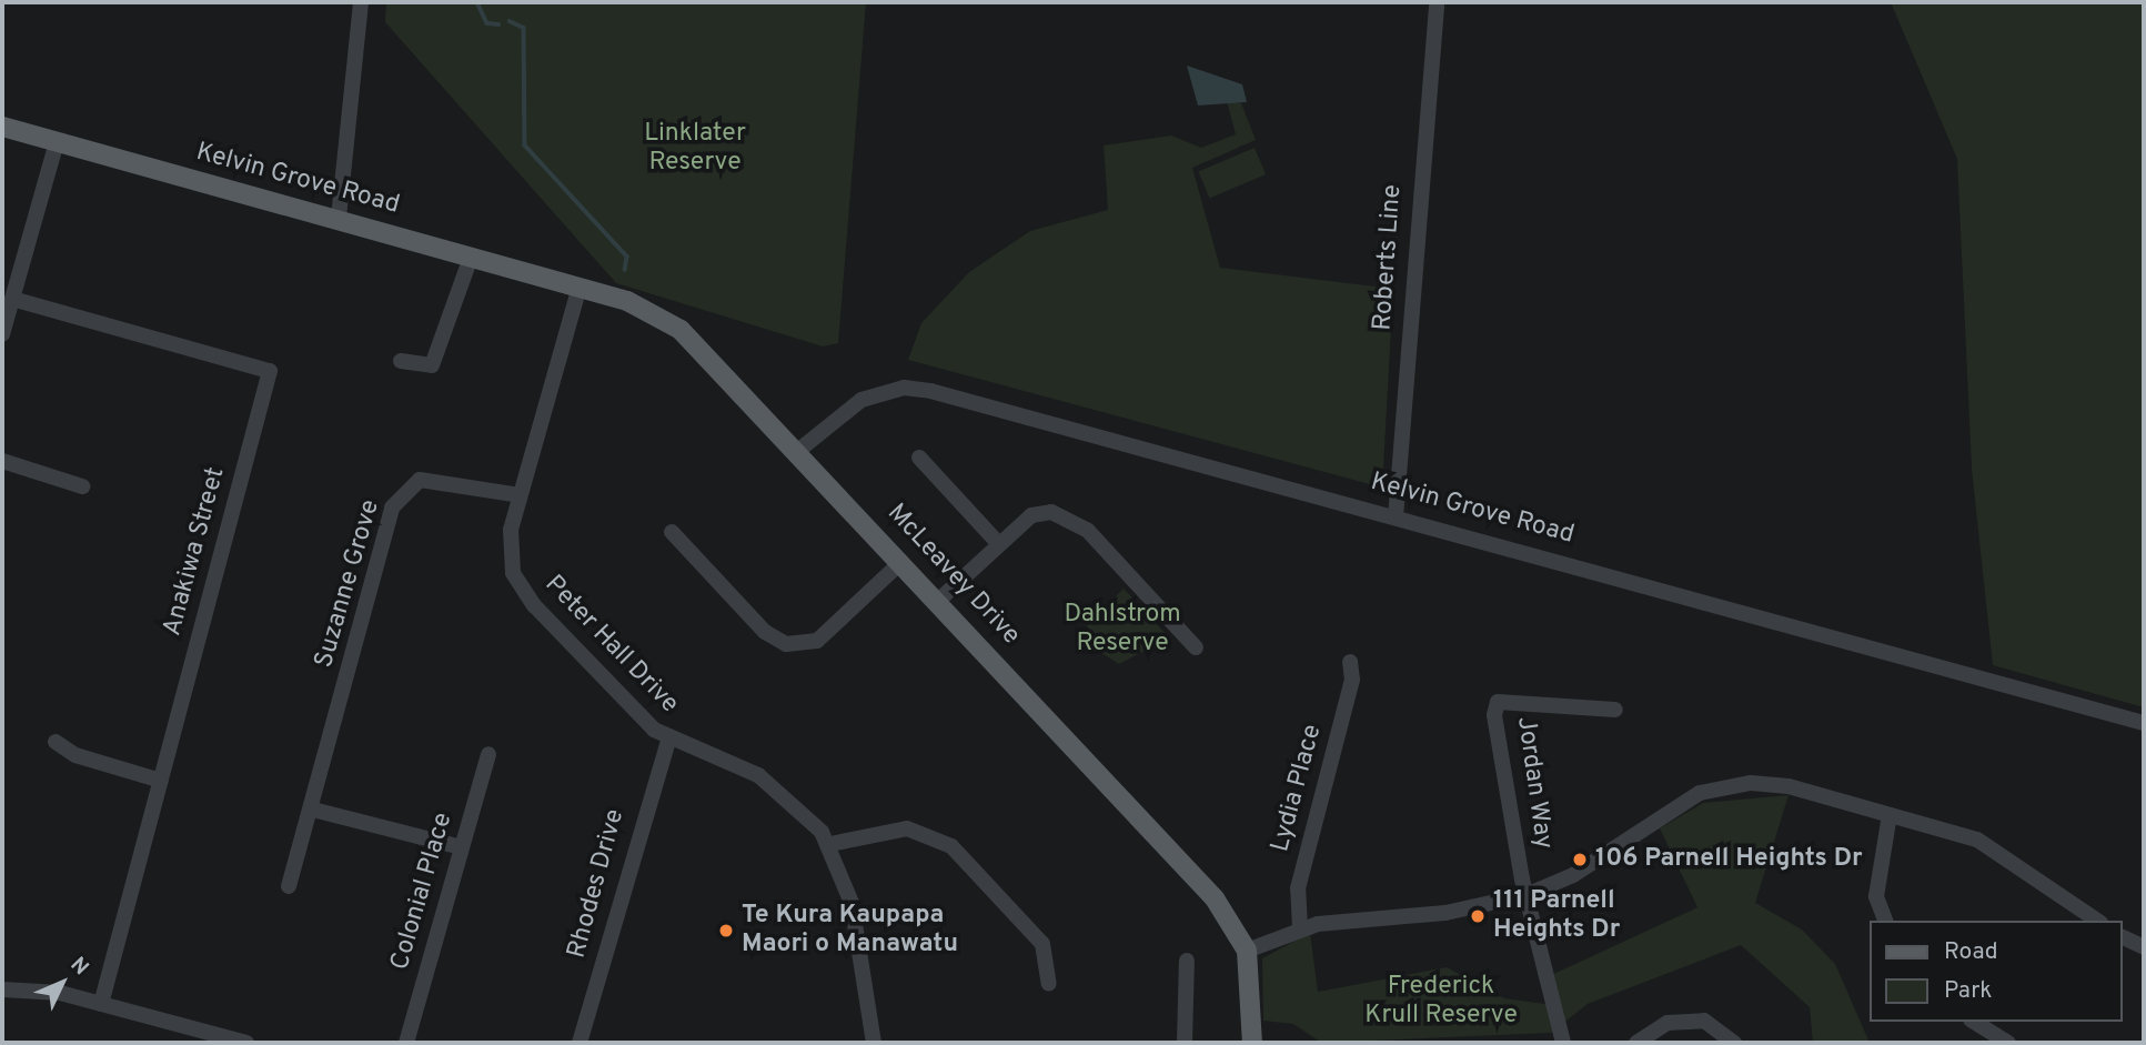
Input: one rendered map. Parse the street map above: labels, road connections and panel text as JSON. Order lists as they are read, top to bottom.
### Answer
{
  "streets": {
    "main road": ["Kelvin Grove Road", "McLeavey Drive"],
    "street": [
      "Roberts Line",
      "Anakiwa Street",
      "Suzanne Grove",
      "Peter Hall Drive",
      "Jordan Way",
      "Lydia Place",
      "Rhodes Drive",
      "Colonial Place"
    ]
  },
  "crossings": [
    ["Kelvin Grove Road", "Roberts Line"],
    ["Kelvin Grove Road", "McLeavey Drive"],
    ["Kelvin Grove Road", "Peter Hall Drive"],
    ["McLeavey Drive", "Peter Hall Drive"],
    ["Suzanne Grove", "Peter Hall Drive"],
    ["Peter Hall Drive", "Rhodes Drive"]
  ],
  "parks": ["Linklater Reserve", "Dahlstrom Reserve", "Frederick Krull Reserve"],
  "places": ["106 Parnell Heights Dr", "111 Parnell Heights Dr", "Te Kura Kaupapa Maori o Manawatu"],
  "legend": ["Road", "Park"],
  "north": "top right"
}
